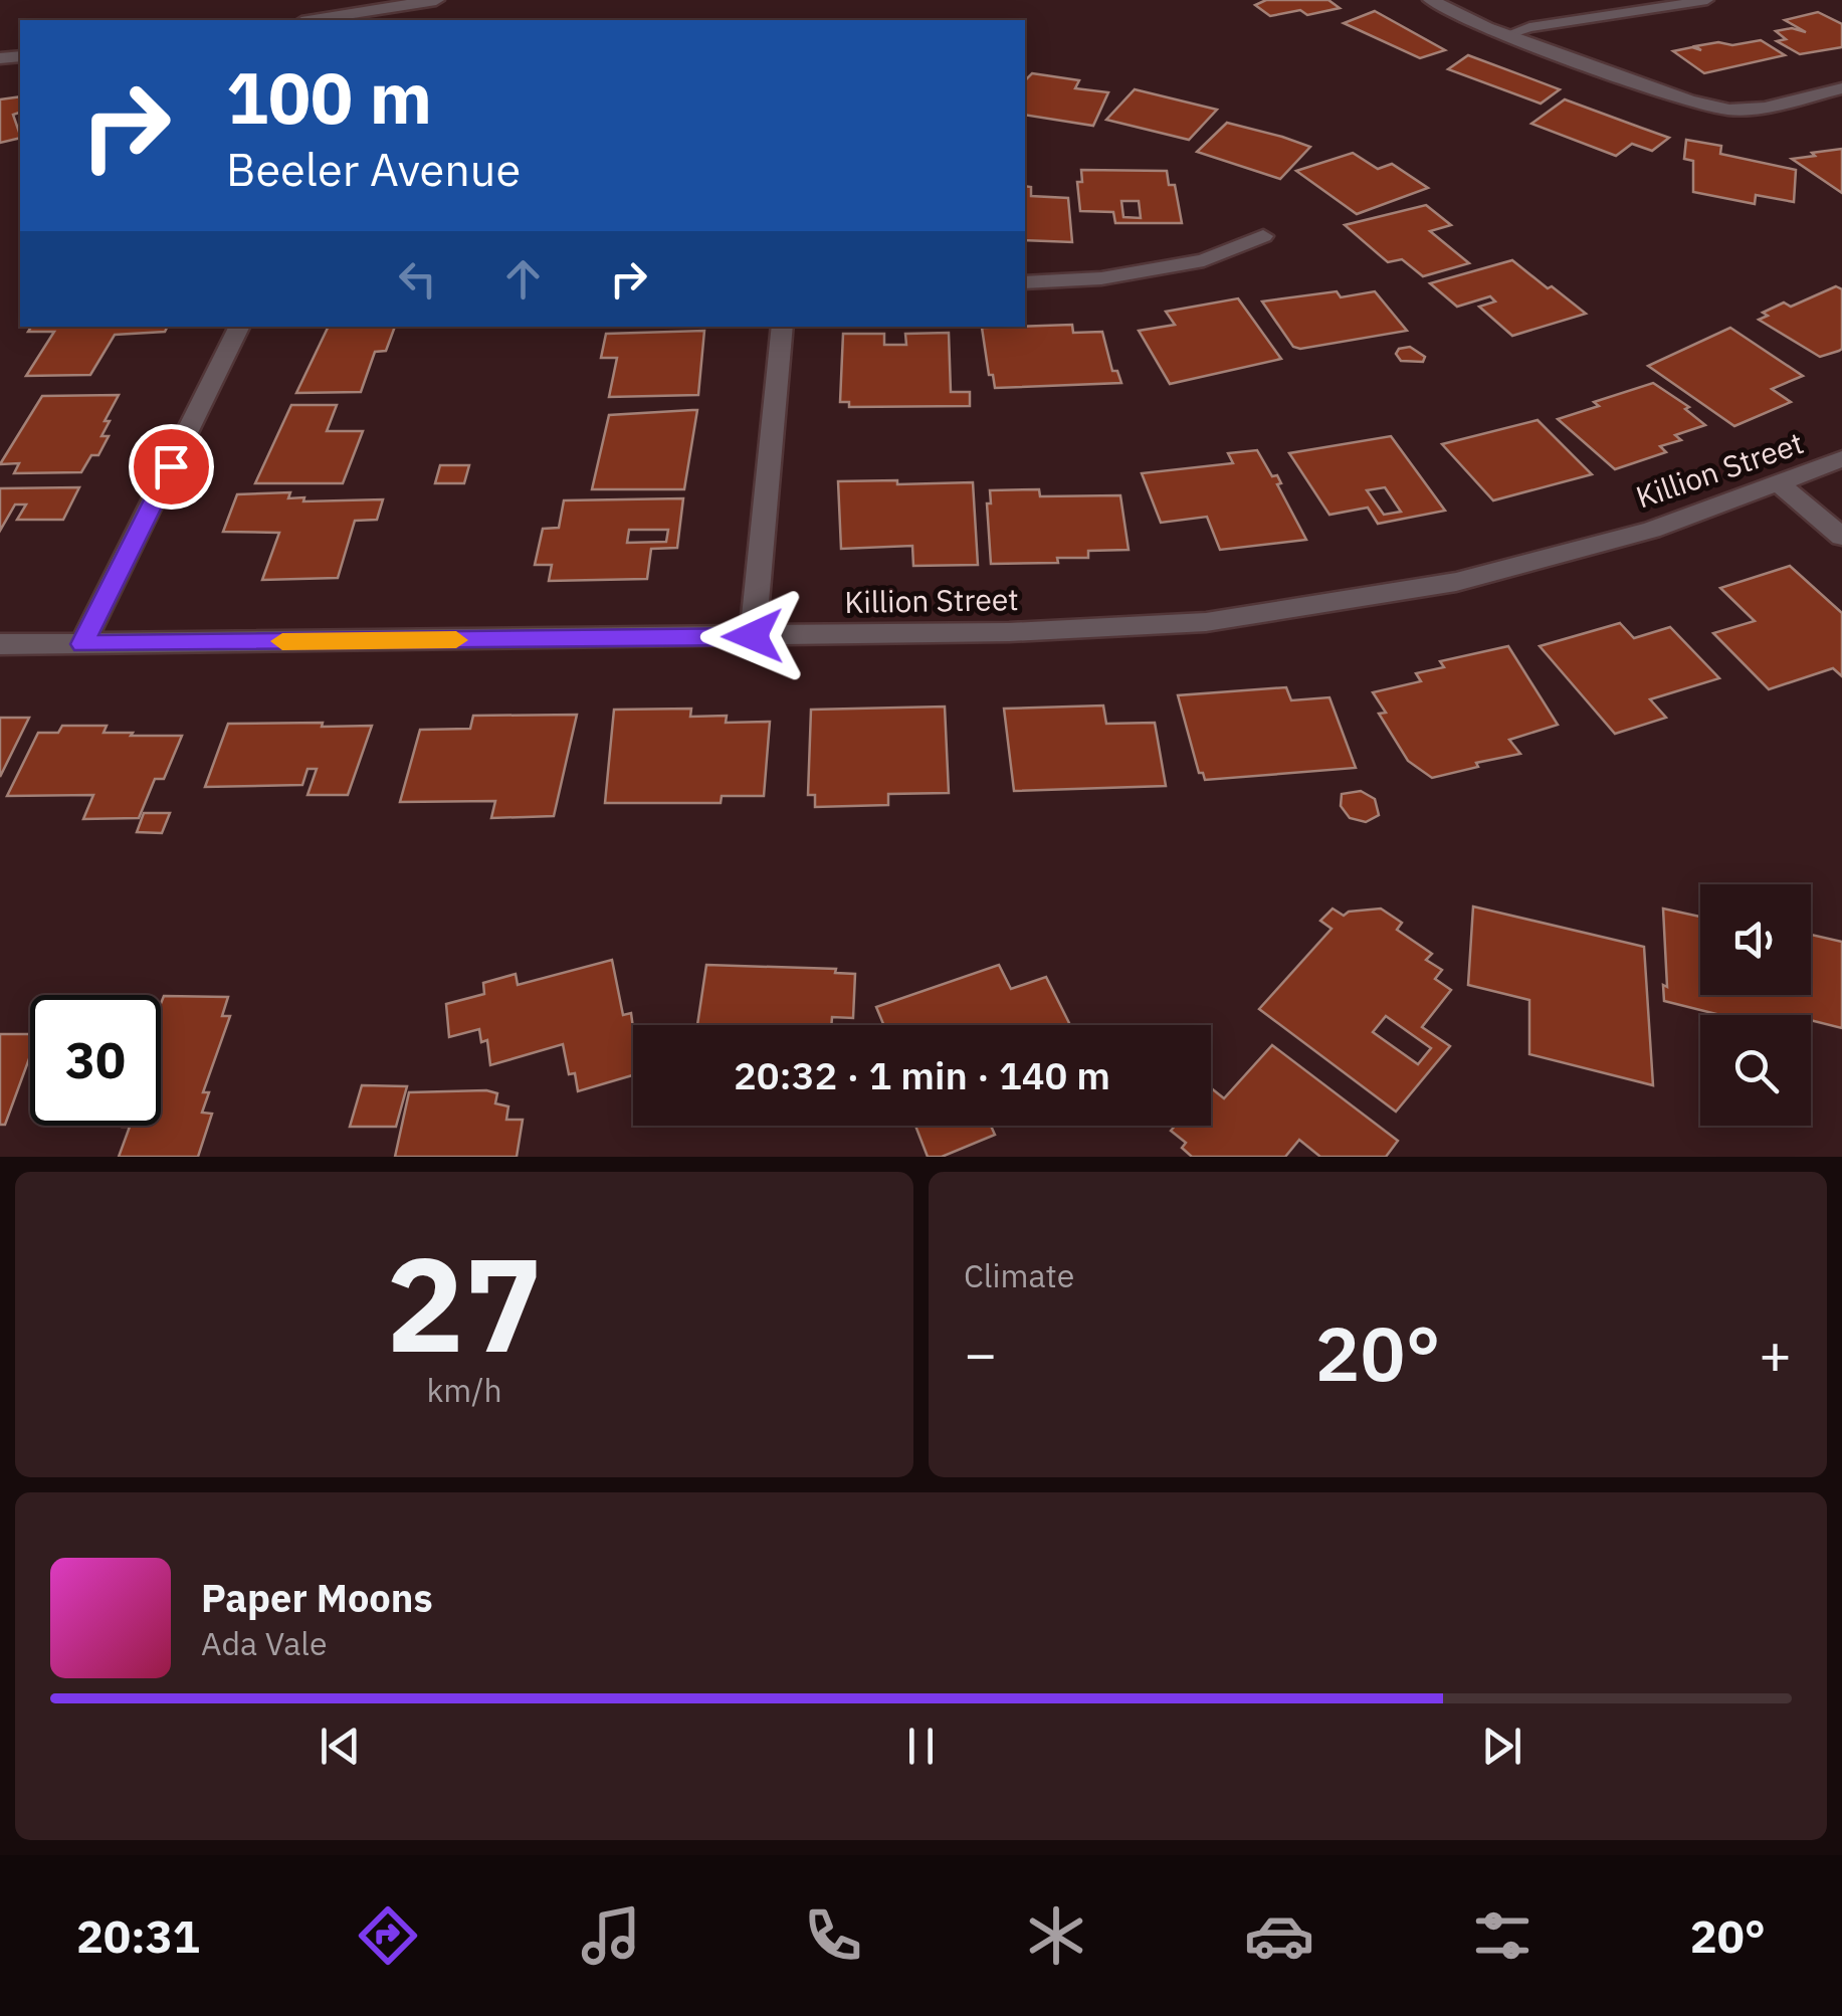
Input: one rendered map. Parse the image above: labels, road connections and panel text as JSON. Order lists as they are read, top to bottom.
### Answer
{
  "streets": {
    "street": ["Killion Street"]
  },
  "page": {
    "turn": ["100 m", "Beeler Avenue"],
    "limit": "30",
    "trip": "20:32 · 1 min · 140 m",
    "tile": [
      ["27", "km/h"],
      "Climate"
    ],
    "heat": ["−", "20°", "+"],
    "song": ["Paper Moons", "Ada Vale"],
    "tabs": ["20:31", "20°"]
  }
}
